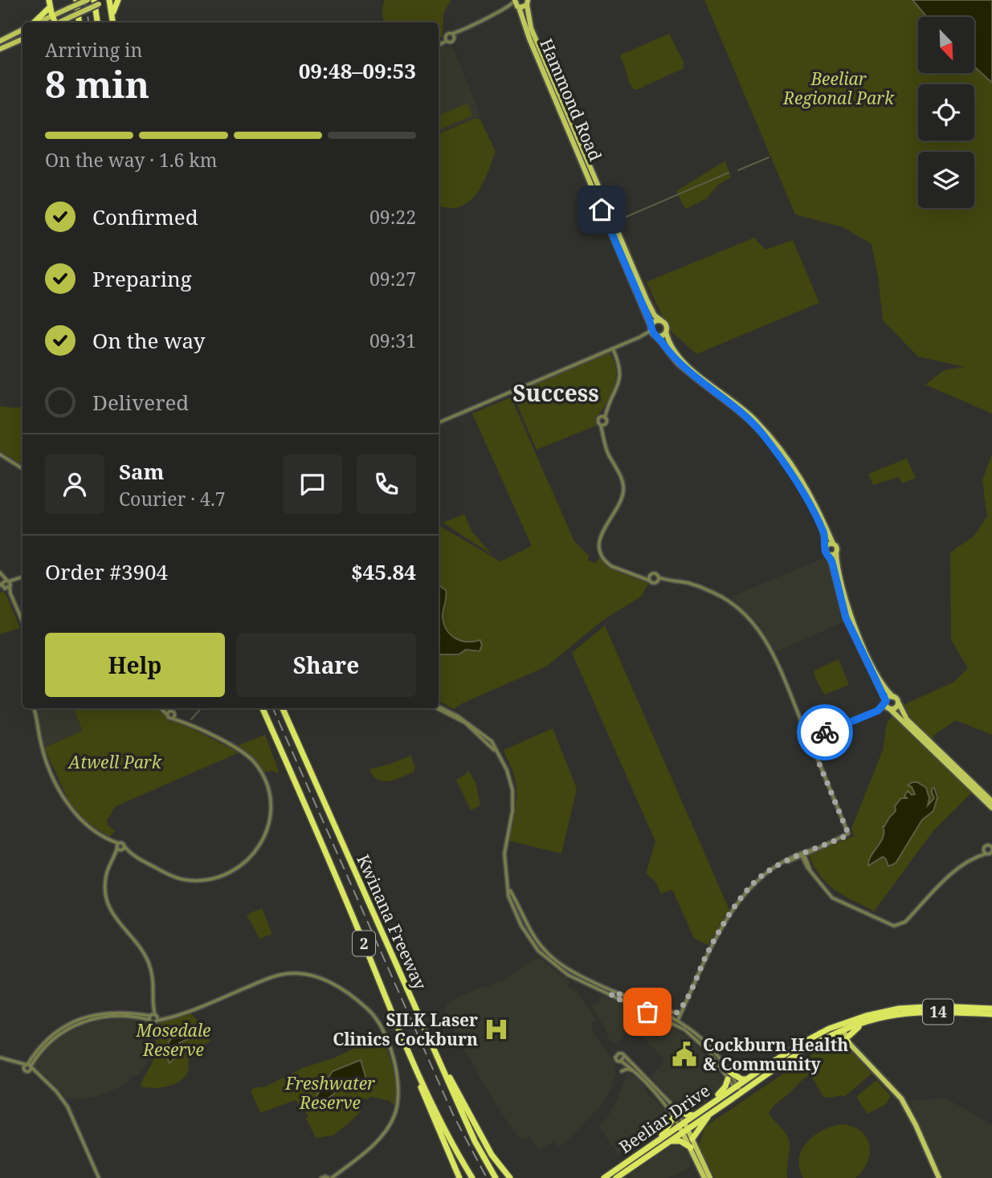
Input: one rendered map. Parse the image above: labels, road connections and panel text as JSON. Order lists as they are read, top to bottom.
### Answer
{
  "streets": {
    "highway": [
      "Kwinana Freeway",
      "2",
      "14",
      "Beeliar Drive"
    ],
    "main road": ["Hammond Road"]
  },
  "districts": ["Success"],
  "parks": [
    "Beeliar Regional Park",
    "Atwell Park",
    "Mosedale Reserve",
    "Freshwater Reserve"
  ],
  "places": {
    "hospital": ["SILK Laser Clinics Cockburn"],
    "public building": ["Cockburn Health & Community"]
  },
  "north": "bottom right",
  "page": {
    "heading": ["8 min", "Arriving in", "09:48–09:53"],
    "panel": [
      "Sam",
      "Courier · 4.7",
      "Order #3904",
      "$45.84"
    ],
    "bar": "On the way · 1.6 km",
    "list": [
      ["Confirmed", "09:22"],
      ["Preparing", "09:27"],
      ["On the way", "09:31"],
      "Delivered"
    ],
    "buttons": ["Help", "Share"]
  }
}
